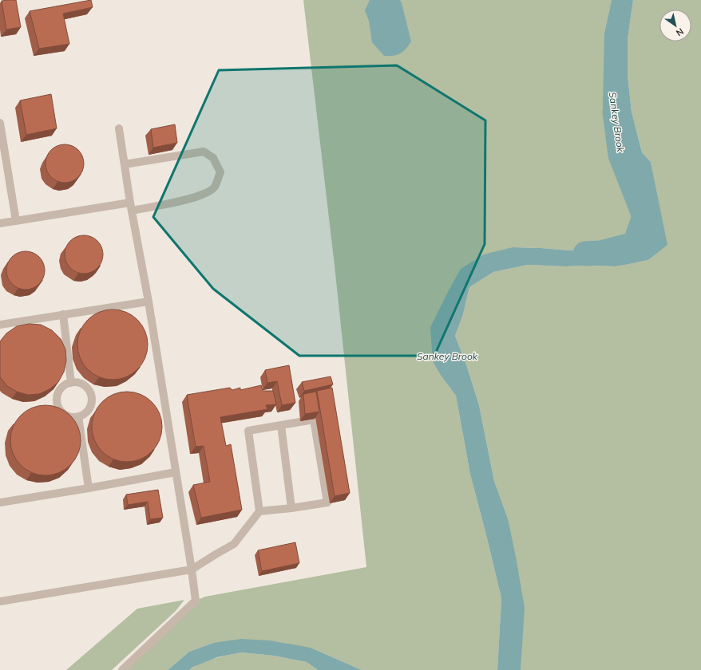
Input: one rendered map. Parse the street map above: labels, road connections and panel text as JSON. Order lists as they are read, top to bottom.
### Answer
{
  "water": ["Sankey Brook"],
  "north": "bottom right"
}
